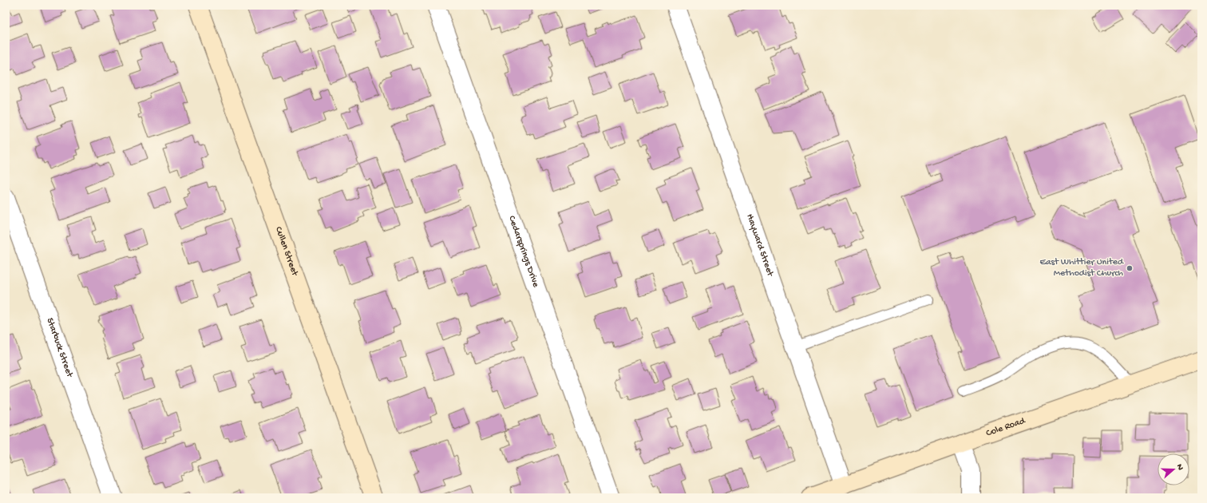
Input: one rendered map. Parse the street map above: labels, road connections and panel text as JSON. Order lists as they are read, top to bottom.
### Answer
{
  "streets": {
    "street": [
      "Hayward Street",
      "Cullen Street",
      "Cedarsprings Drive",
      "Starbuck Street",
      "Cole Road"
    ]
  },
  "crossings": [
    ["Hayward Street", "Cole Road"]
  ],
  "places": ["East Whittier United Methodist Church"],
  "north": "right"
}
